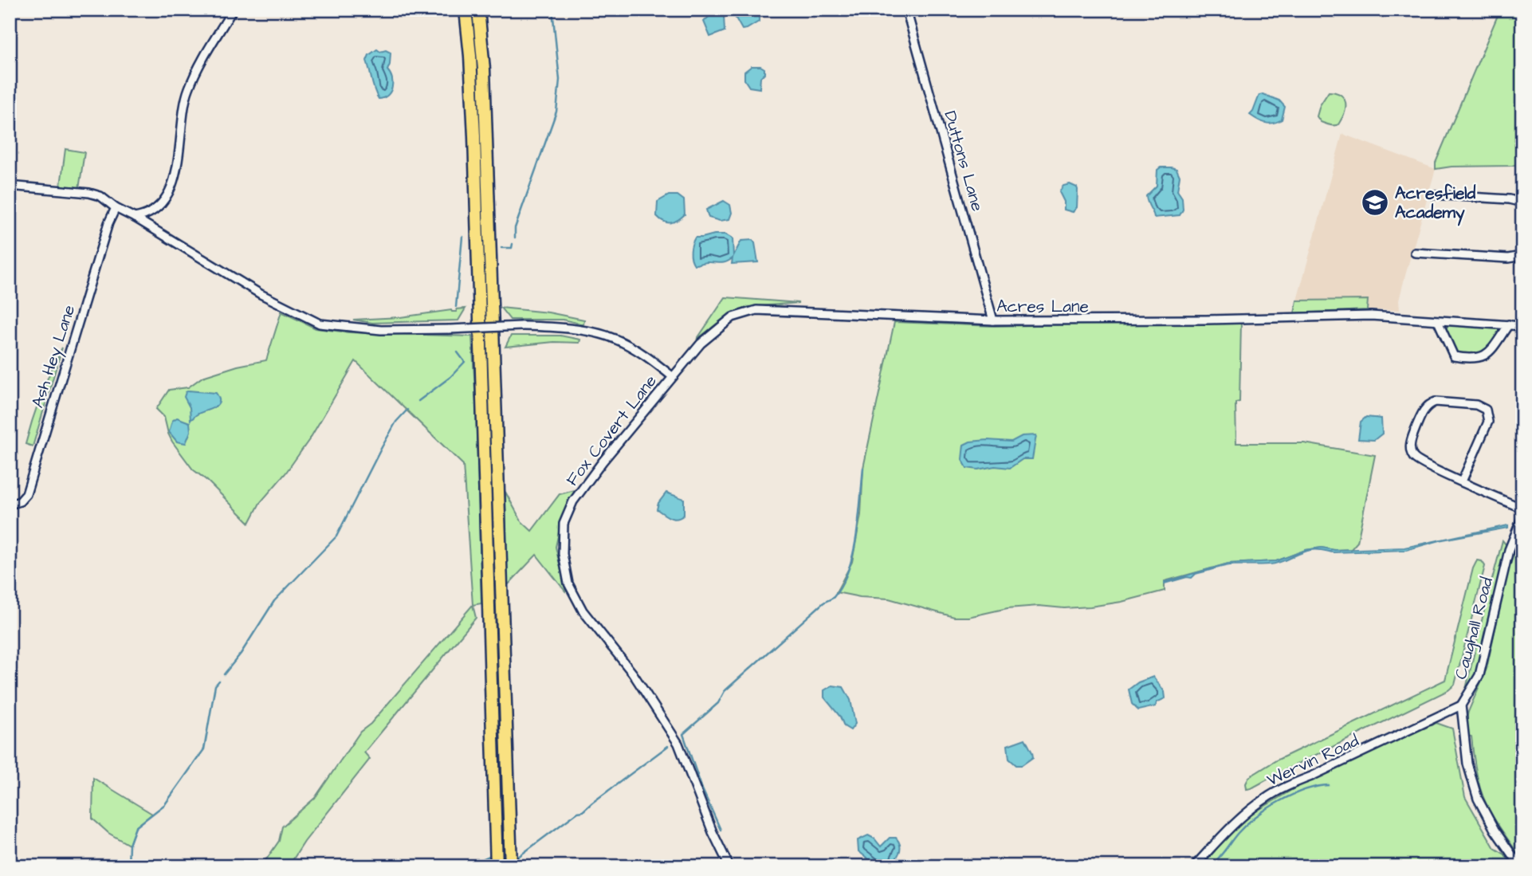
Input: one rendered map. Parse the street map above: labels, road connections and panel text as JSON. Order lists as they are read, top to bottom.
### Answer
{
  "streets": {
    "street": [
      "Duttons Lane",
      "Acres Lane",
      "Ash Hey Lane",
      "Fox Covert Lane",
      "Caughall Road",
      "Wervin Road"
    ]
  },
  "crossings": [
    ["Duttons Lane", "Acres Lane"],
    ["Acres Lane", "Fox Covert Lane"],
    ["Ash Hey Lane", "Fox Covert Lane"],
    ["Caughall Road", "Wervin Road"]
  ],
  "places": {
    "school or university": ["Acresfield Academy"]
  }
}
